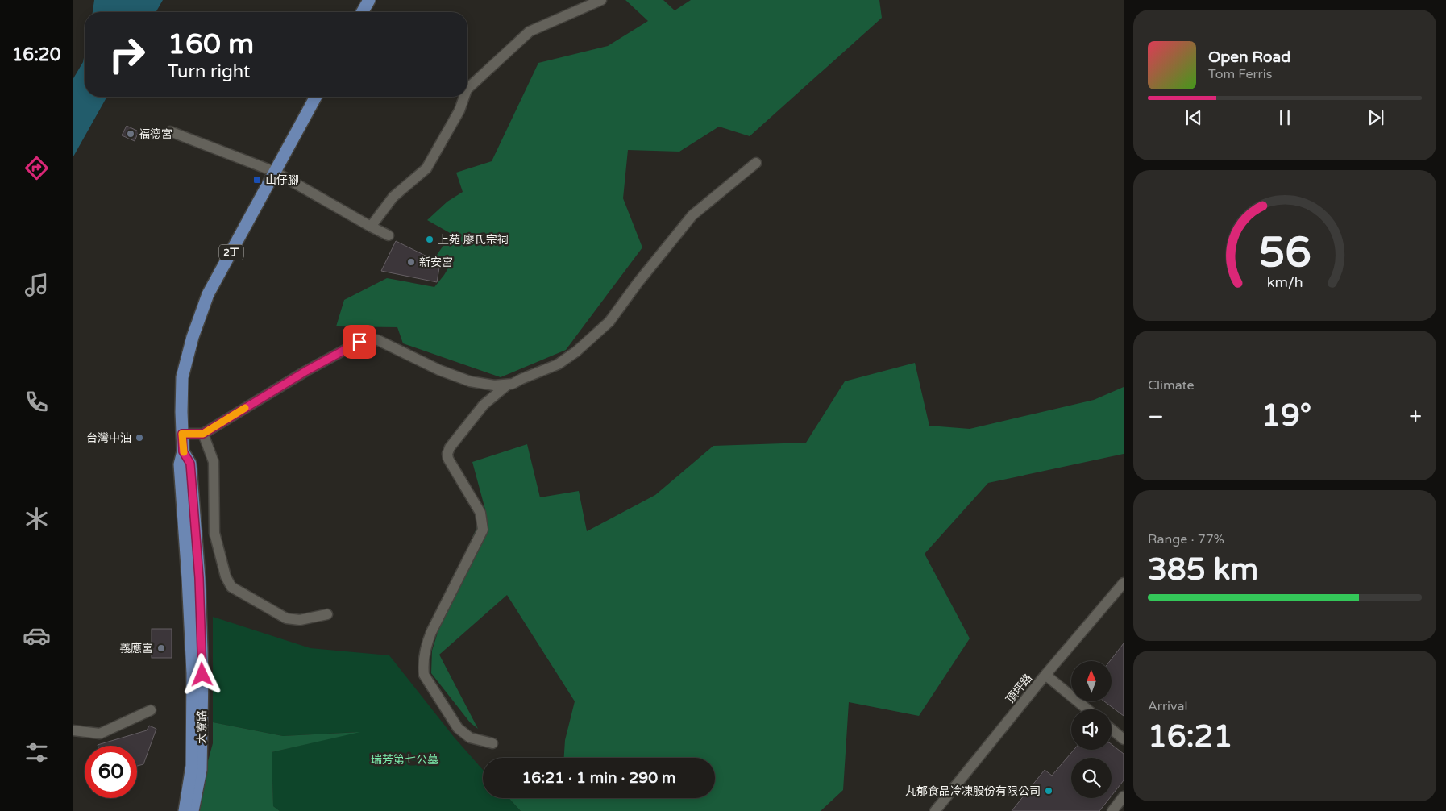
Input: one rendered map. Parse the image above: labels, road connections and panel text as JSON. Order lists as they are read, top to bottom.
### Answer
{
  "streets": {
    "main road": ["2丁", "大寮路"],
    "street": ["頂坪路"]
  },
  "crossings": [
    ["2丁", "大寮路"]
  ],
  "parks": ["瑞芳第七公墓"],
  "places": {
    "other": [
      "福德宮",
      "上苑 廖氏宗祠",
      "新安宮",
      "台灣中油",
      "義應宮",
      "丸郁食品冷凍股份有限公司"
    ],
    "transit": ["山仔腳"]
  },
  "north": "top",
  "page": {
    "tabs": "16:20",
    "turn": ["160 m", "Turn right"],
    "song": ["Open Road", "Tom Ferris"],
    "tile": [
      "Climate",
      ["Range · 77%", "385 km"],
      ["Arrival", "16:21"]
    ],
    "heat": ["−", "19°", "+"],
    "limit": "60",
    "trip": "16:21 · 1 min · 290 m",
    "gauge": ["56", "km/h"]
  }
}
